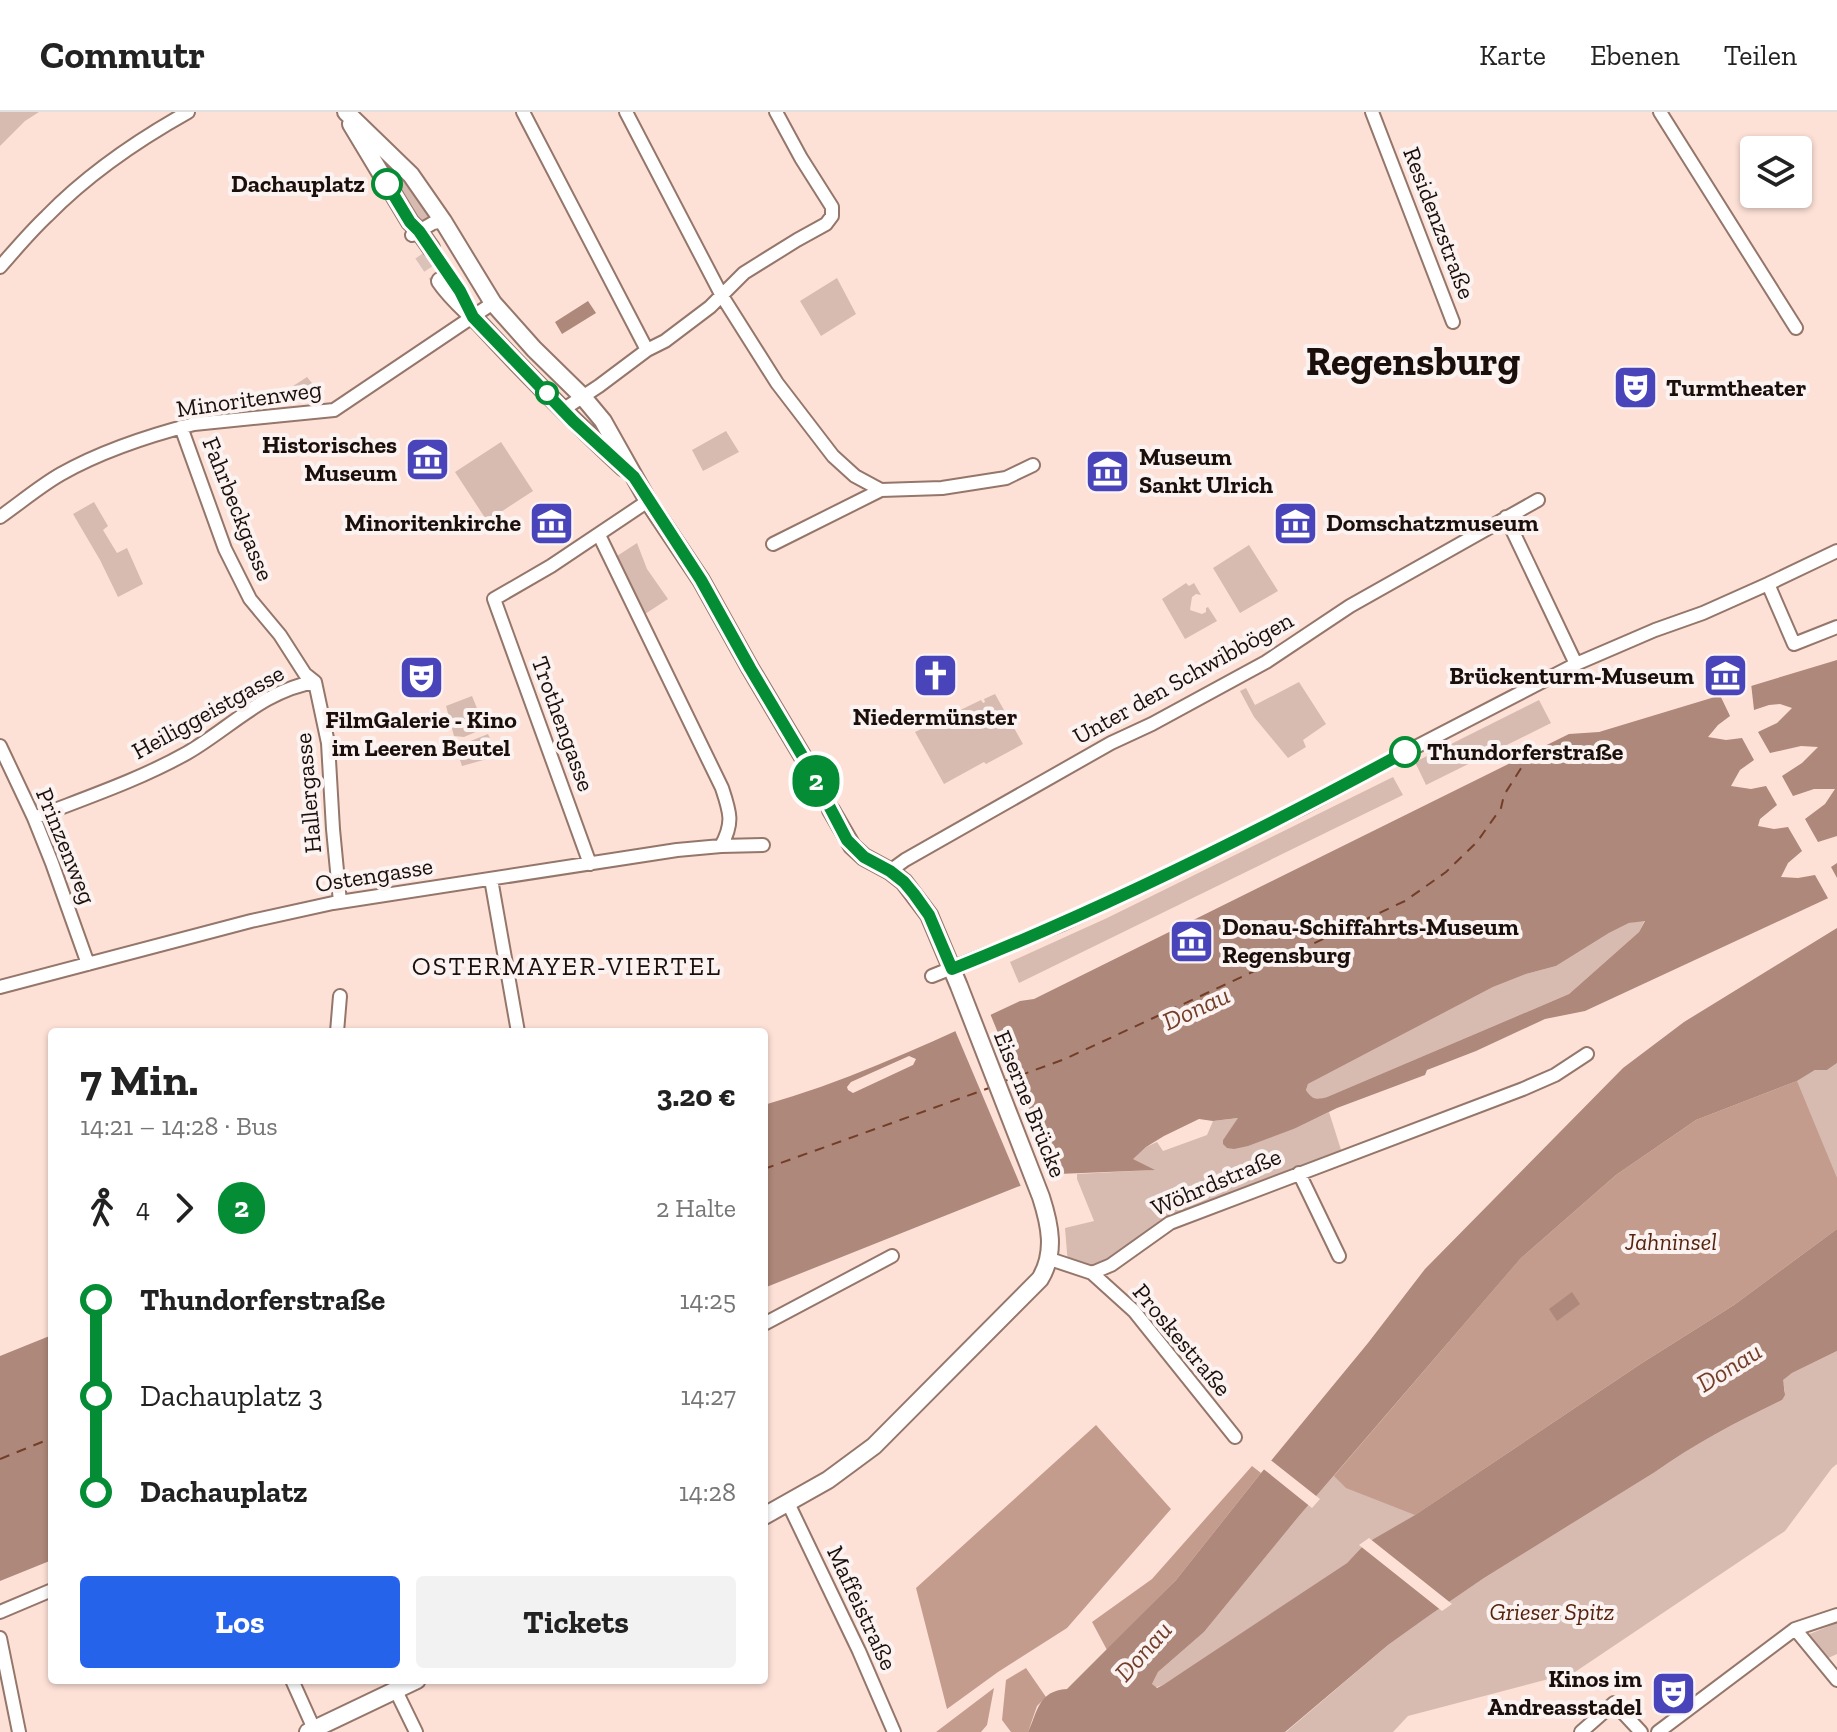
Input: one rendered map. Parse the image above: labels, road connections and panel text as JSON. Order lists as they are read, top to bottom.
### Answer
{
  "streets": {
    "street": [
      "Residenzstraße",
      "Minoritenweg",
      "Fahrbeckgasse",
      "Unter den Schwibbögen",
      "Heiliggeistgasse",
      "Trothengasse",
      "Hallergasse",
      "Prinzenweg",
      "Ostengasse",
      "Eiserne Brücke",
      "Wöhrdstraße",
      "Proskestraße",
      "Maffeistraße"
    ]
  },
  "crossings": [
    ["Minoritenweg", "Fahrbeckgasse"],
    ["Fahrbeckgasse", "Heiliggeistgasse"],
    ["Fahrbeckgasse", "Hallergasse"],
    ["Unter den Schwibbögen", "Eiserne Brücke"],
    ["Heiliggeistgasse", "Hallergasse"],
    ["Heiliggeistgasse", "Prinzenweg"],
    ["Trothengasse", "Ostengasse"],
    ["Hallergasse", "Ostengasse"],
    ["Prinzenweg", "Ostengasse"],
    ["Wöhrdstraße", "Proskestraße"]
  ],
  "districts": ["Regensburg", "OSTERMAYER-VIERTEL"],
  "water": ["Donau"],
  "parks": ["Jahninsel", "Grieser Spitz"],
  "places": {
    "other": ["Dachauplatz", "Thundorferstraße"],
    "theatre": ["Turmtheater", "FilmGalerie - Kino im Leeren Beutel", "Kinos im Andreasstadel"],
    "museum": [
      "Historisches Museum",
      "Museum Sankt Ulrich",
      "Minoritenkirche",
      "Domschatzmuseum",
      "Brückenturm-Museum",
      "Donau-Schiffahrts-Museum Regensburg"
    ],
    "church": ["Niedermünster"]
  },
  "lines": ["bus line 2"],
  "page": {
    "header": "Commutr",
    "nav": ["Karte", "Ebenen", "Teilen"],
    "on_map": "2",
    "heading": ["7 Min.", "14:21 – 14:28 · Bus", "3.20 €"],
    "legs": ["4", "2", "2 Halte"],
    "list": [
      {
        "name": "Thundorferstraße",
        "value": "14:25"
      },
      {
        "name": "Dachauplatz 3",
        "value": "14:27"
      },
      {
        "name": "Dachauplatz",
        "value": "14:28"
      }
    ],
    "buttons": ["Los", "Tickets"]
  }
}
